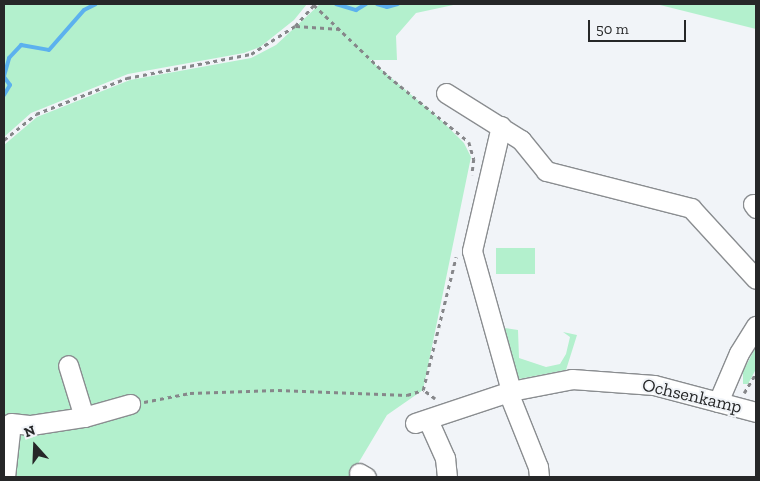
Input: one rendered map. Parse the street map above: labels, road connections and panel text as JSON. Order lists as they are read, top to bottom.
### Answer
{
  "streets": {
    "street": ["Ochsenkamp"]
  },
  "scale_bar": "50 m",
  "north": "top"
}
